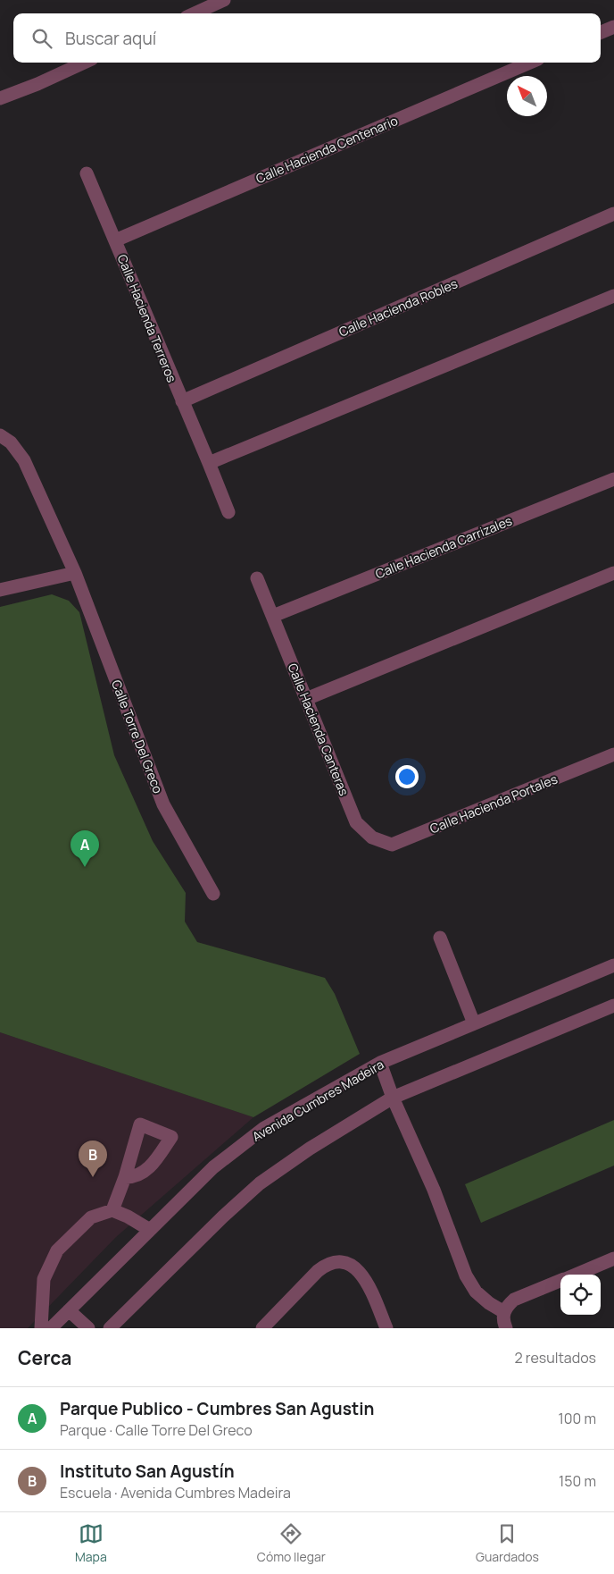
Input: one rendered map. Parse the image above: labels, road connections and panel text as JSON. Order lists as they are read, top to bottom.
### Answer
{
  "streets": {
    "street": [
      "Calle Hacienda Centenario",
      "Calle Hacienda Robles",
      "Calle Hacienda Terreros",
      "Calle Hacienda Carrizales",
      "Calle Hacienda Canteras",
      "Calle Torre Del Greco",
      "Calle Hacienda Portales",
      "Avenida Cumbres Madeira"
    ]
  },
  "crossings": [
    ["Calle Hacienda Centenario", "Calle Hacienda Terreros"],
    ["Calle Hacienda Robles", "Calle Hacienda Terreros"],
    ["Calle Hacienda Carrizales", "Calle Hacienda Canteras"],
    ["Calle Hacienda Canteras", "Calle Hacienda Portales"]
  ],
  "north": "top left",
  "page": {
    "search": "Buscar aquí",
    "pins": ["A", "B"],
    "heading": ["Cerca", "2 resultados"],
    "list": [
      {
        "mark": "A",
        "name": "Parque Publico - Cumbres San Agustin",
        "note": "Parque · Calle Torre Del Greco",
        "value": "100 m"
      },
      {
        "mark": "B",
        "name": "Instituto San Agustín",
        "note": "Escuela · Avenida Cumbres Madeira",
        "value": "150 m"
      }
    ],
    "nav": ["Mapa", "Cómo llegar", "Guardados"]
  }
}
